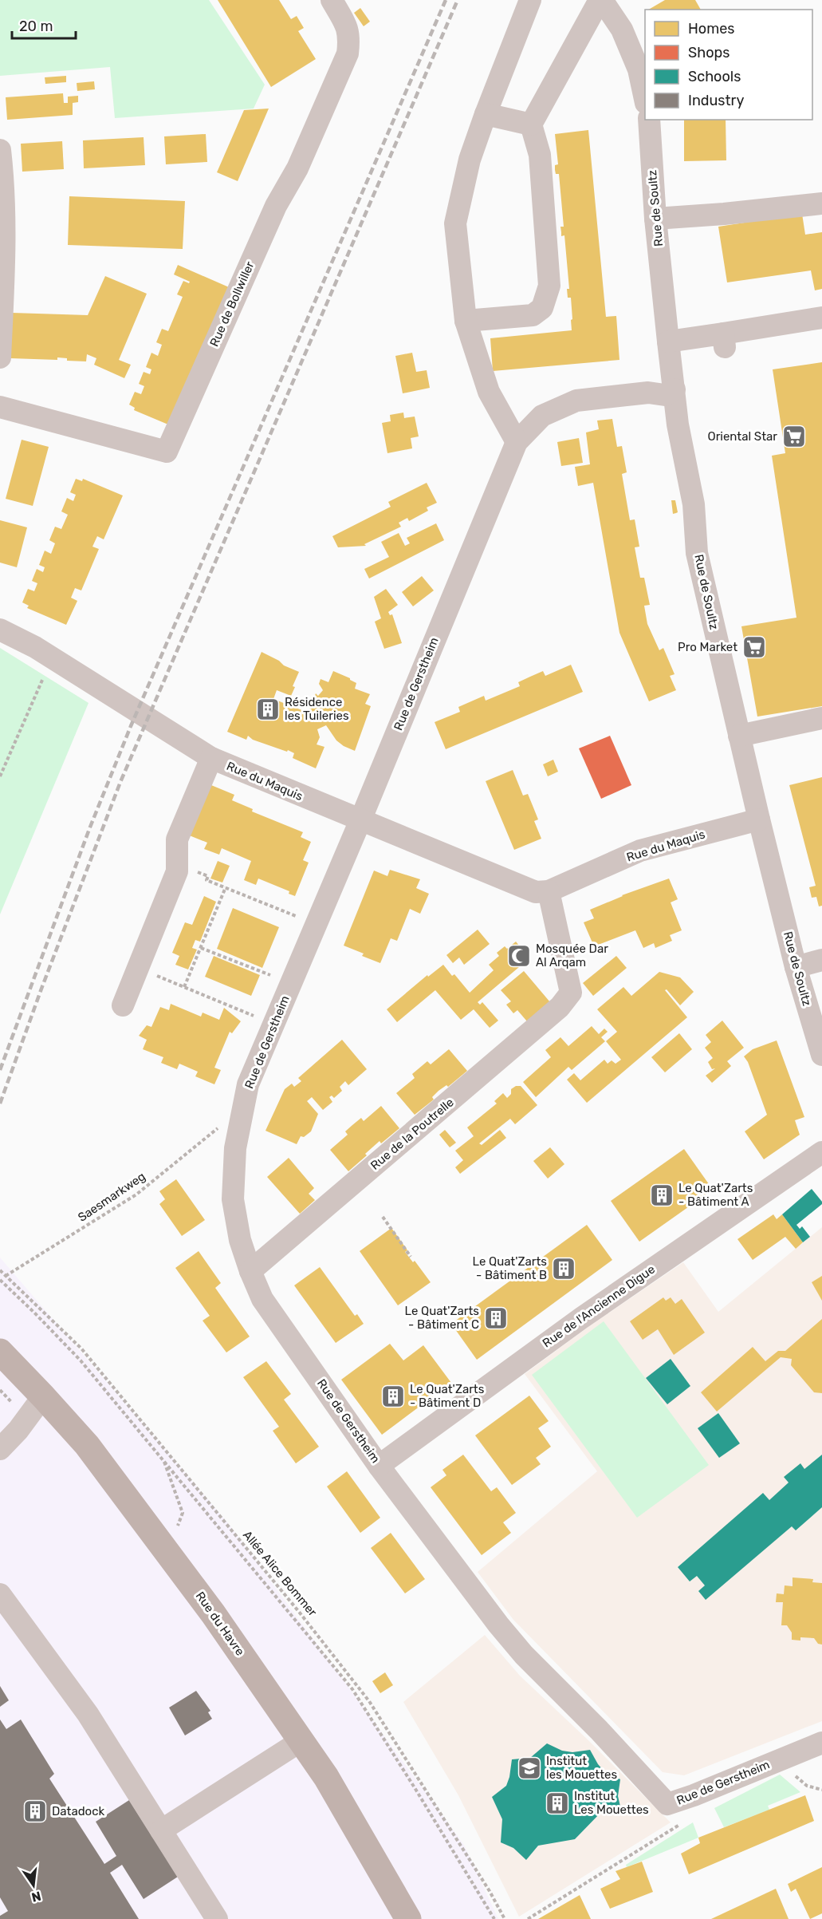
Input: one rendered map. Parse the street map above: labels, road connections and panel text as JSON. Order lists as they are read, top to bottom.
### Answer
{
  "streets": {
    "main road": ["Rue du Havre"],
    "street": [
      "Rue de Soultz",
      "Rue de Bollwiller",
      "Rue de Gerstheim",
      "Rue du Maquis",
      "Rue de la Poutrelle",
      "Rue de l'Ancienne Digue"
    ],
    "path": ["Saesmarkweg", "Allée Alice Bommer"]
  },
  "crossings": [
    ["Rue de Soultz", "Rue de Gerstheim"],
    ["Rue de Soultz", "Rue du Maquis"],
    ["Rue de Gerstheim", "Rue du Maquis"],
    ["Rue de Gerstheim", "Rue de la Poutrelle"],
    ["Rue de Gerstheim", "Saesmarkweg"],
    ["Rue de Gerstheim", "Rue de l'Ancienne Digue"],
    ["Rue du Maquis", "Rue de la Poutrelle"],
    ["Saesmarkweg", "Allée Alice Bommer"]
  ],
  "places": {
    "supermarket": ["Oriental Star", "Pro Market"],
    "building": [
      "Résidence les Tuileries",
      "Le Quat'Zarts - Bâtiment A",
      "Le Quat'Zarts - Bâtiment B",
      "Le Quat'Zarts - Bâtiment C",
      "Le Quat'Zarts - Bâtiment D",
      "Institut Les Mouettes",
      "Datadock"
    ],
    "mosque": ["Mosquée Dar Al Arqam"],
    "school or university": ["Institut les Mouettes"]
  },
  "legend": [
    "Homes",
    "Shops",
    "Schools",
    "Industry"
  ],
  "scale_bar": "20 m",
  "north": "bottom"
}
